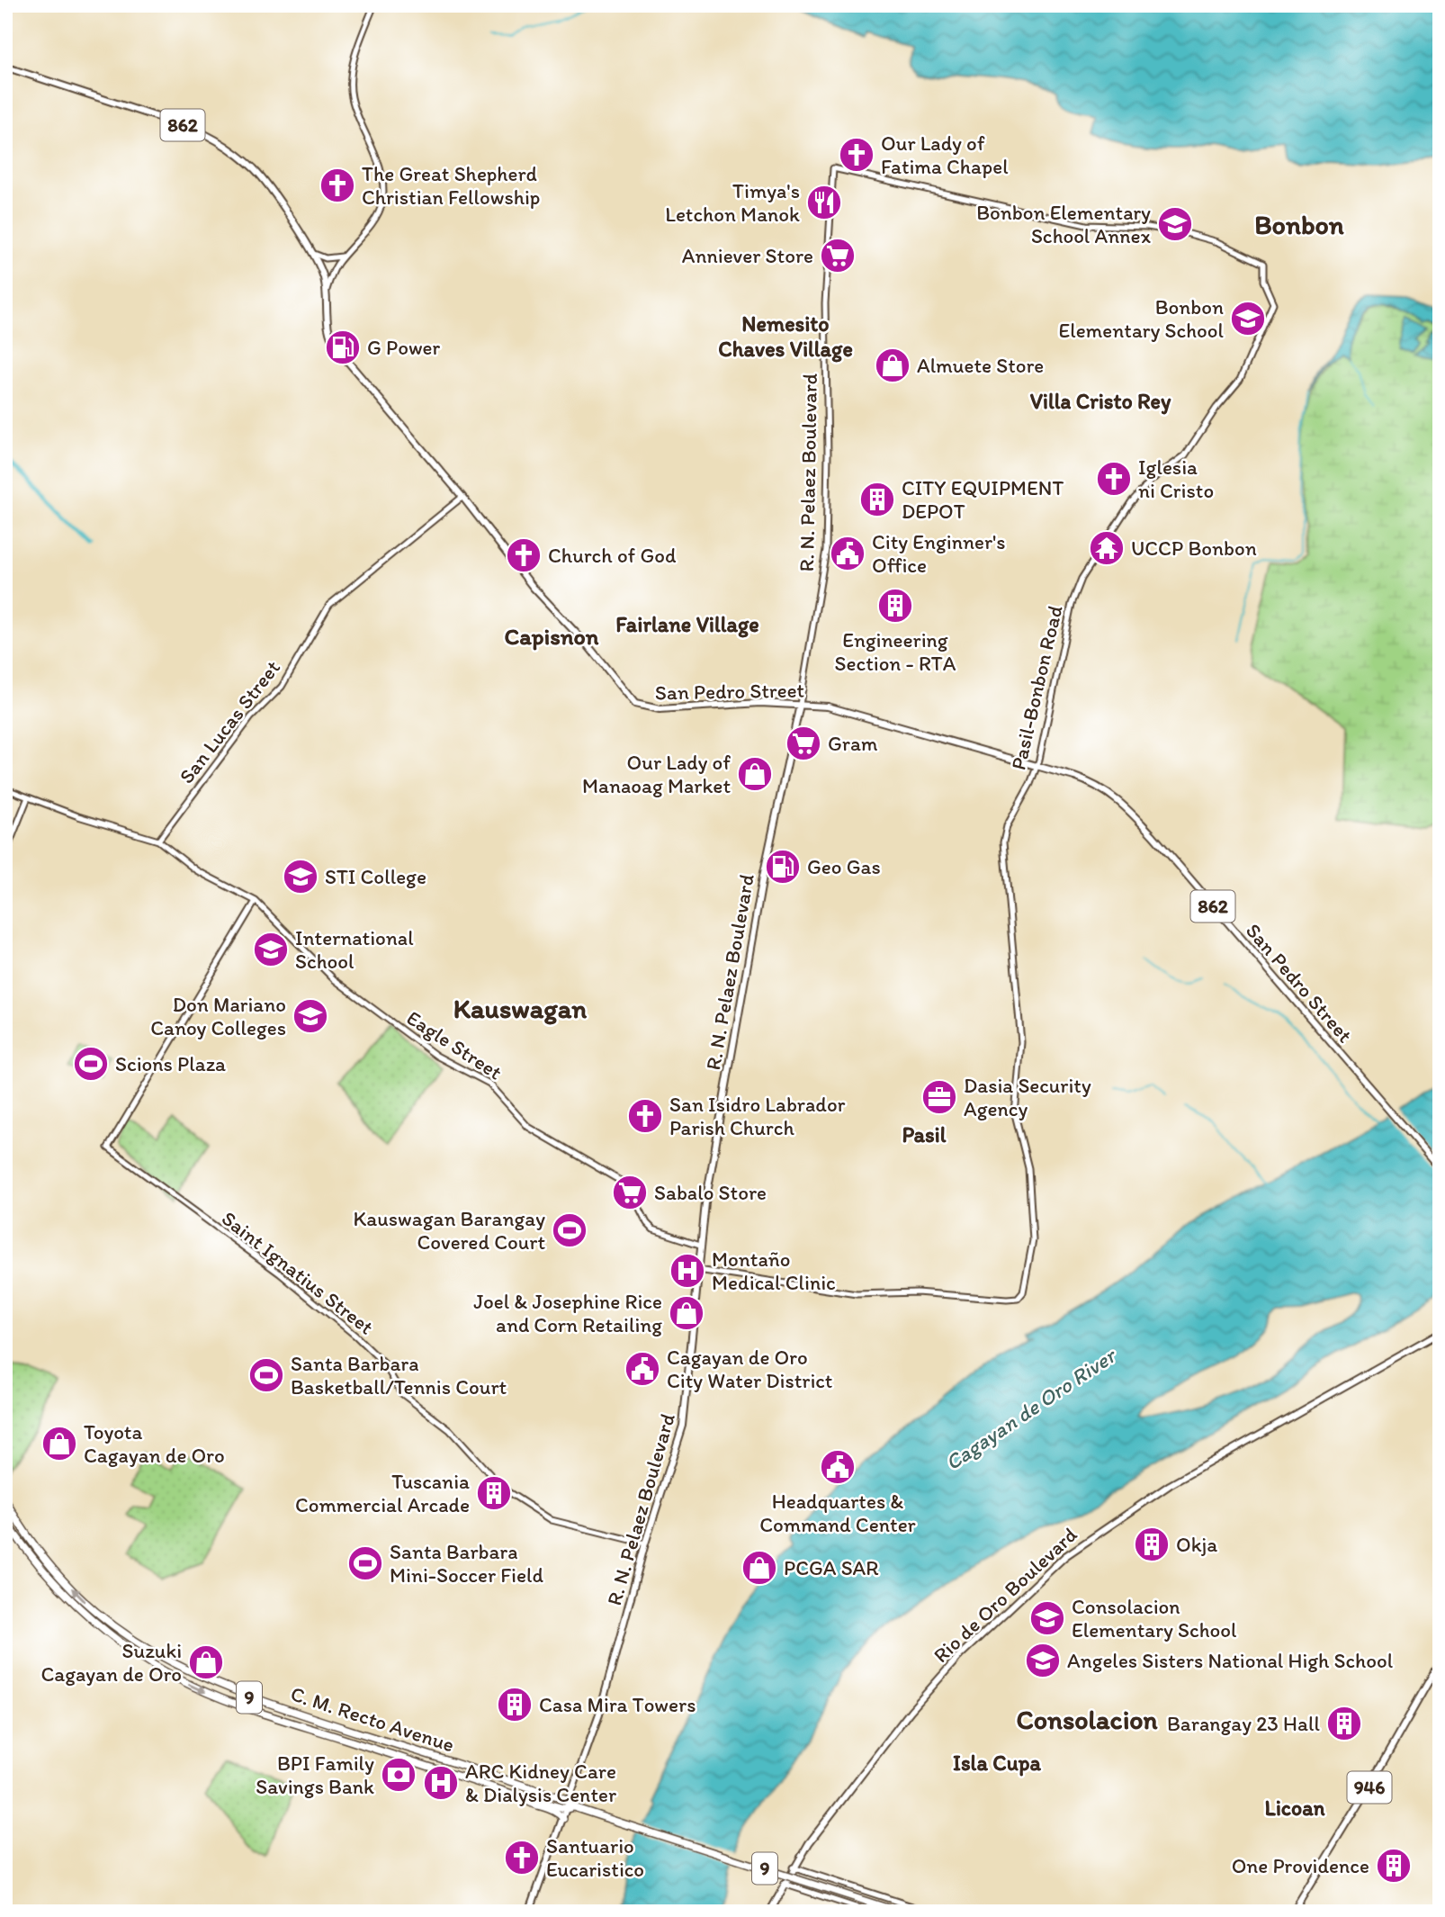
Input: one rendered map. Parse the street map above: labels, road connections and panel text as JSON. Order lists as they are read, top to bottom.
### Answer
{
  "streets": {
    "highway": ["9", "C. M. Recto Avenue"],
    "main road": [
      "862",
      "R. N. Pelaez Boulevard",
      "San Pedro Street",
      "Rio de Oro Boulevard",
      "946"
    ],
    "street": [
      "Pasil-Bonbon Road",
      "San Lucas Street",
      "Eagle Street",
      "Saint Ignatius Street"
    ]
  },
  "crossings": [
    ["862", "San Pedro Street"],
    ["R. N. Pelaez Boulevard", "Pasil-Bonbon Road"],
    ["R. N. Pelaez Boulevard", "San Pedro Street"],
    ["R. N. Pelaez Boulevard", "Eagle Street"],
    ["R. N. Pelaez Boulevard", "Saint Ignatius Street"],
    ["R. N. Pelaez Boulevard", "C. M. Recto Avenue"],
    ["Pasil-Bonbon Road", "San Pedro Street"],
    ["San Pedro Street", "San Lucas Street"],
    ["San Lucas Street", "Eagle Street"],
    ["Eagle Street", "Saint Ignatius Street"]
  ],
  "districts": [
    "Bonbon",
    "Nemesito Chaves Village",
    "Villa Cristo Rey",
    "Fairlane Village",
    "Capisnon",
    "Kauswagan",
    "Pasil",
    "Consolacion",
    "Isla Cupa",
    "Licoan"
  ],
  "water": ["Cagayan de Oro River"],
  "places": {
    "church": [
      "Our Lady of Fatima Chapel",
      "The Great Shepherd Christian Fellowship",
      "Iglesia ni Cristo",
      "Church of God",
      "San Isidro Labrador Parish Church",
      "Santuario Eucaristico"
    ],
    "restaurant": ["Timya's Letchon Manok"],
    "school or university": [
      "Bonbon Elementary School Annex",
      "Bonbon Elementary School",
      "STI College",
      "International School",
      "Don Mariano Canoy Colleges",
      "Consolacion Elementary School",
      "Angeles Sisters National High School"
    ],
    "supermarket": ["Anniever Store", "Gram", "Sabalo Store"],
    "fuel station": ["G Power", "Geo Gas"],
    "shop": [
      "Almuete Store",
      "Our Lady of Manaoag Market",
      "Joel & Josephine Rice and Corn Retailing",
      "Toyota Cagayan de Oro",
      "PCGA SAR",
      "Suzuki Cagayan de Oro"
    ],
    "building": [
      "CITY EQUIPMENT DEPOT",
      "Engineering Section - RTA",
      "Tuscania Commercial Arcade",
      "Okja",
      "Casa Mira Towers",
      "Barangay 23 Hall",
      "One Providence"
    ],
    "temple": ["UCCP Bonbon"],
    "public building": ["City Enginner's Office", "Cagayan de Oro City Water District", "Headquartes & Command Center"],
    "sports": [
      "Scions Plaza",
      "Kauswagan Barangay Covered Court",
      "Santa Barbara Basketball/Tennis Court",
      "Santa Barbara Mini-Soccer Field"
    ],
    "office": ["Dasia Security Agency"],
    "hospital": ["Montaño Medical Clinic", "ARC Kidney Care & Dialysis Center"],
    "bank": ["BPI Family Savings Bank"]
  }
}
